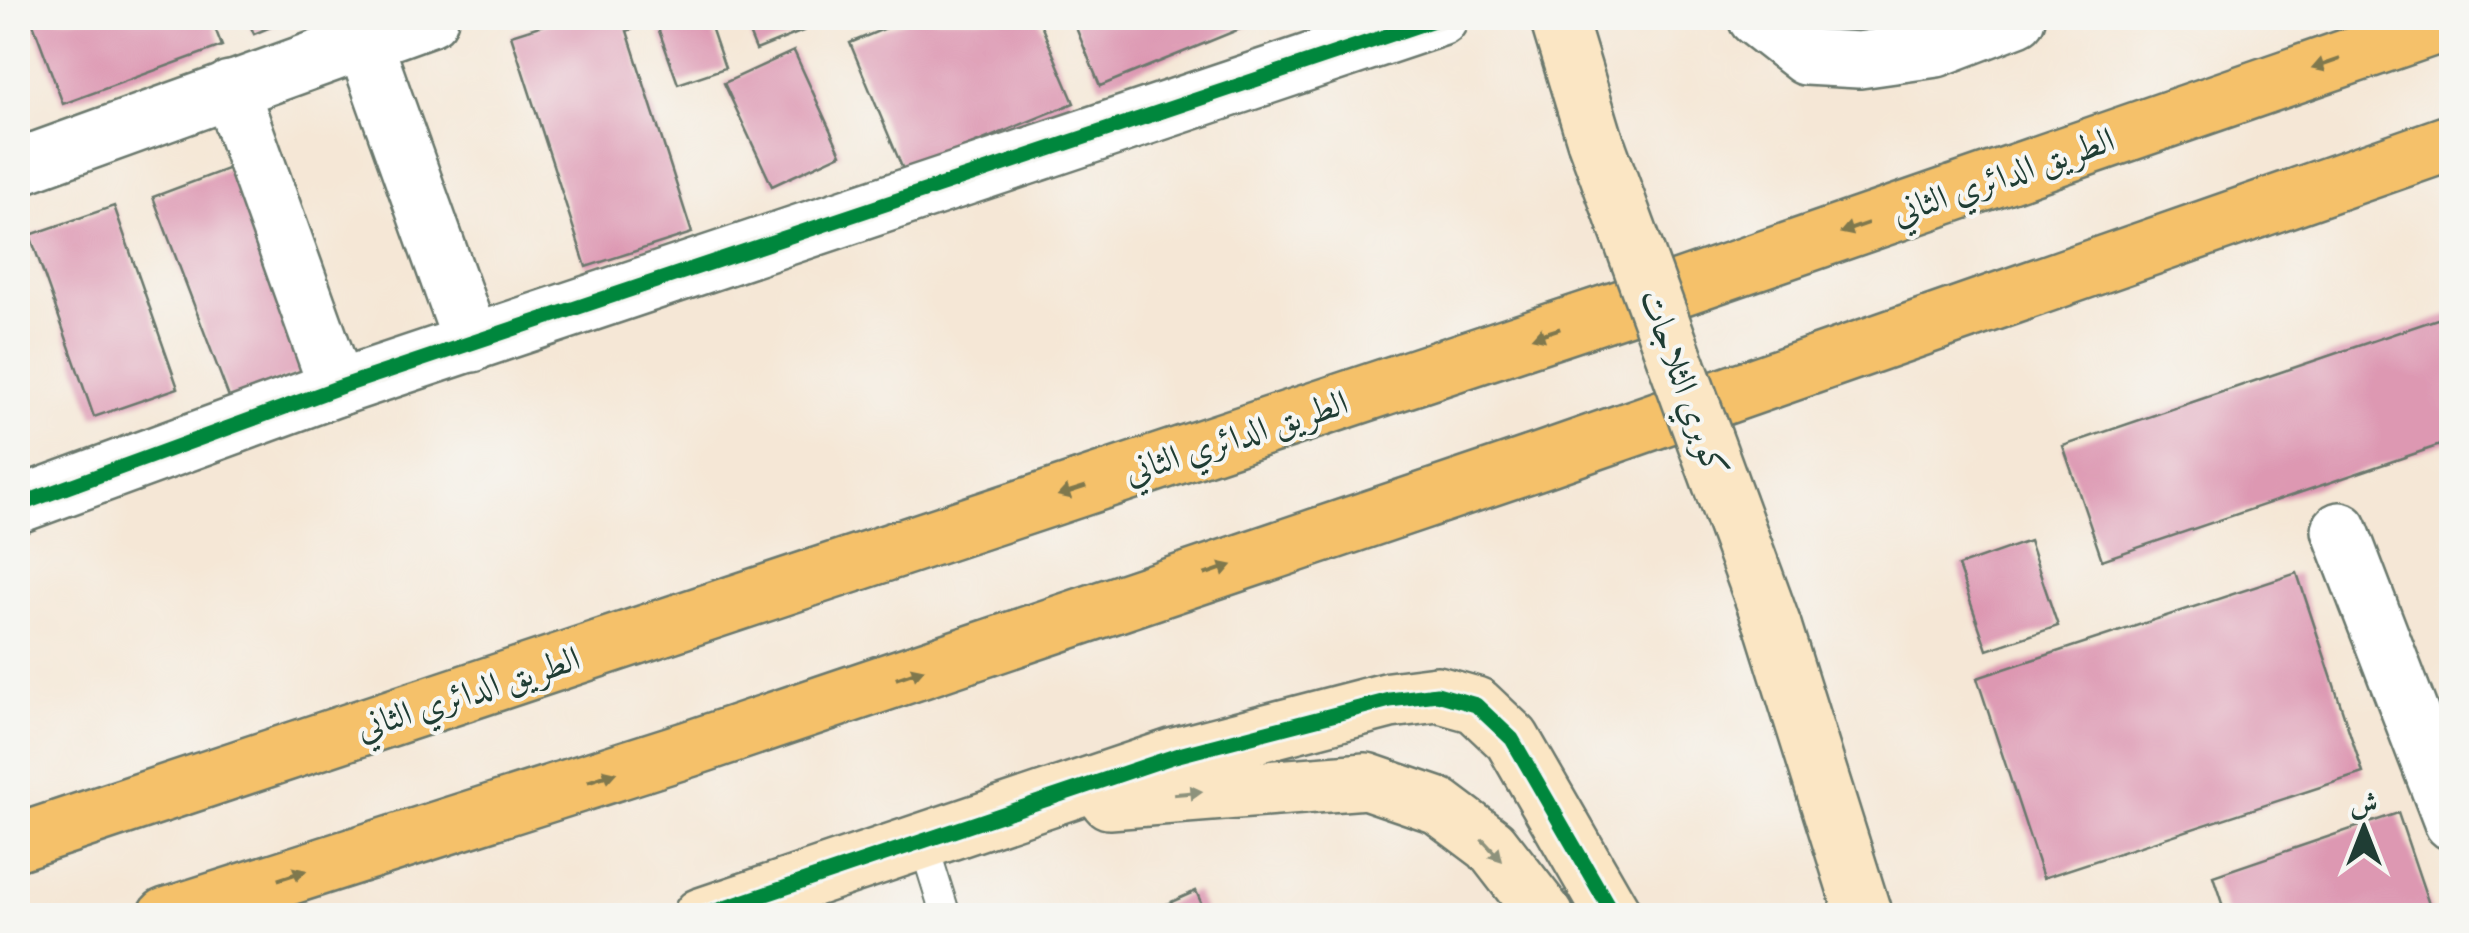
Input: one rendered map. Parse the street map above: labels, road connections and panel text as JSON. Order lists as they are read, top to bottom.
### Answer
{
  "streets": {
    "highway": ["الطريق الدائري الثاني"],
    "street": ["كوبري الثلاجات"]
  },
  "north": "top"
}
